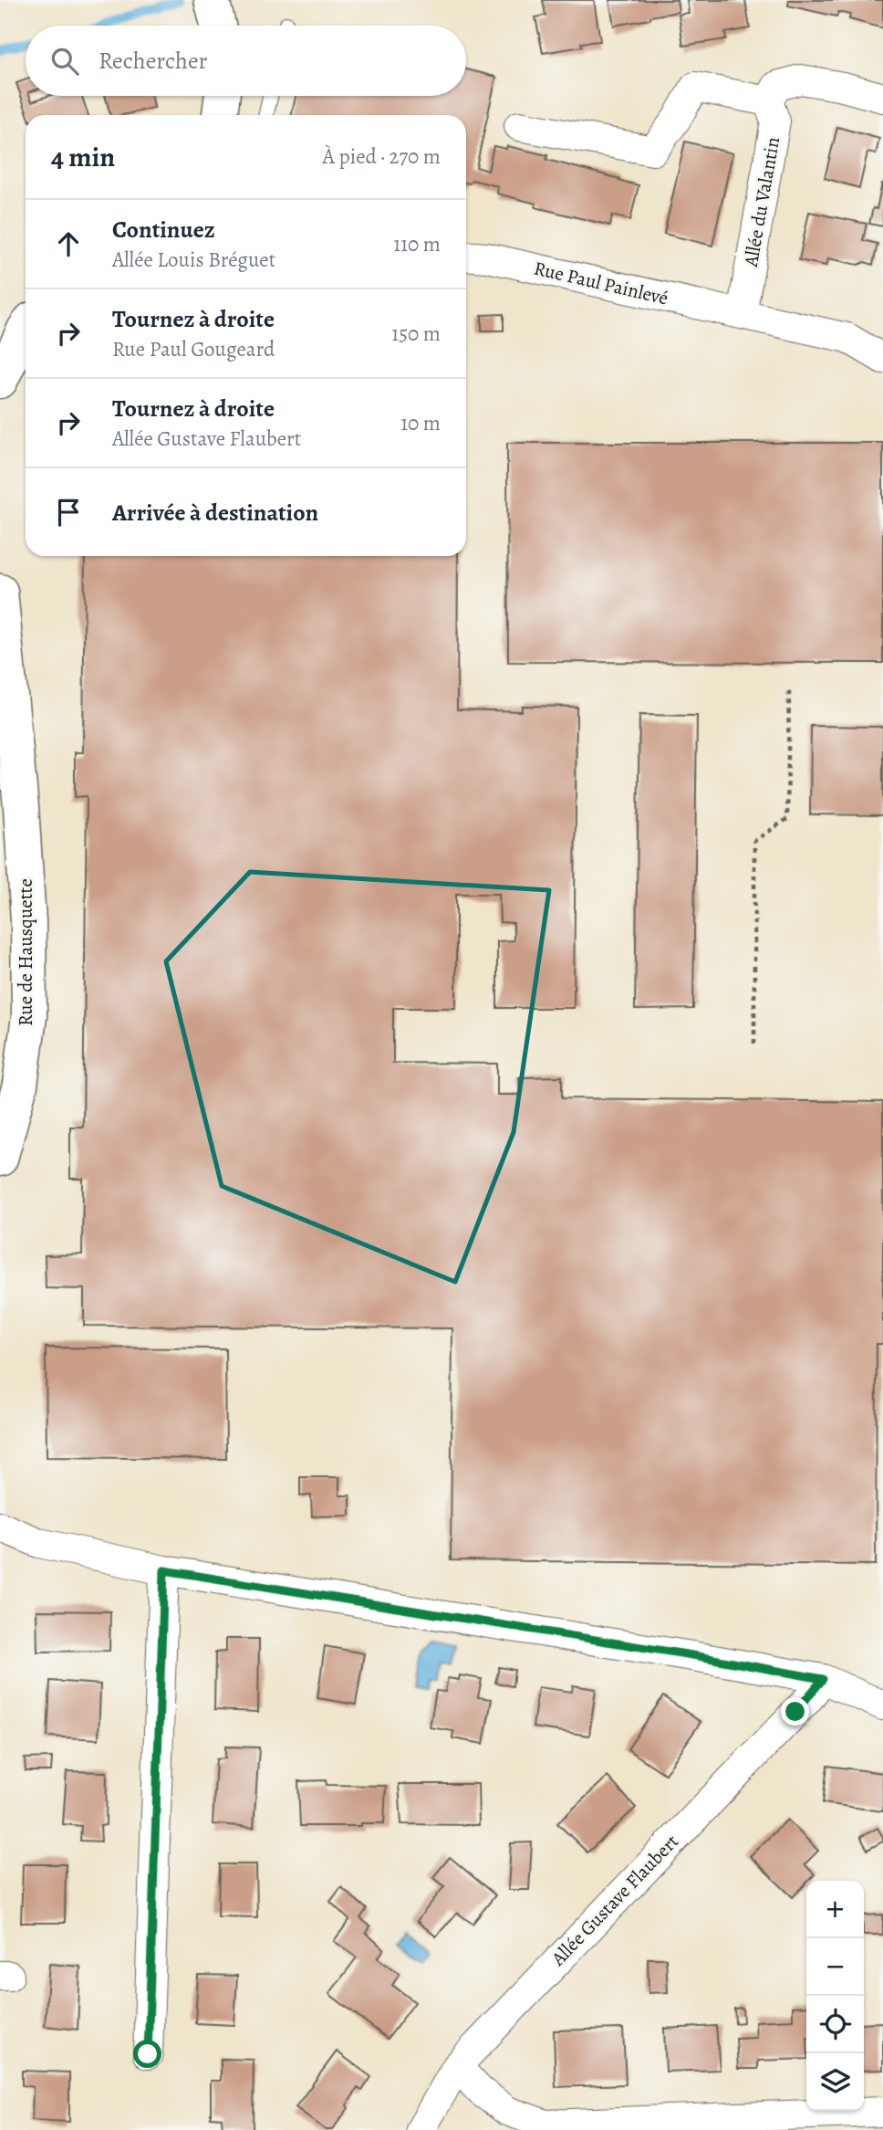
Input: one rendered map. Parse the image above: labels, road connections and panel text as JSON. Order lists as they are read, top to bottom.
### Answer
{
  "streets": {
    "street": [
      "Allée du Valantin",
      "Rue Paul Painlevé",
      "Rue de Hausquette",
      "Allée Gustave Flaubert"
    ]
  },
  "crossings": [
    ["Allée du Valantin", "Rue Paul Painlevé"]
  ],
  "page": {
    "search": "Rechercher",
    "heading": ["4 min", "À pied · 270 m"],
    "list": [
      ["Continuez", "Allée Louis Bréguet", "110 m"],
      ["Tournez à droite", "Rue Paul Gougeard", "150 m"],
      ["Tournez à droite", "Allée Gustave Flaubert", "10 m"],
      "Arrivée à destination"
    ],
    "map_buttons": ["+", "−"]
  }
}
